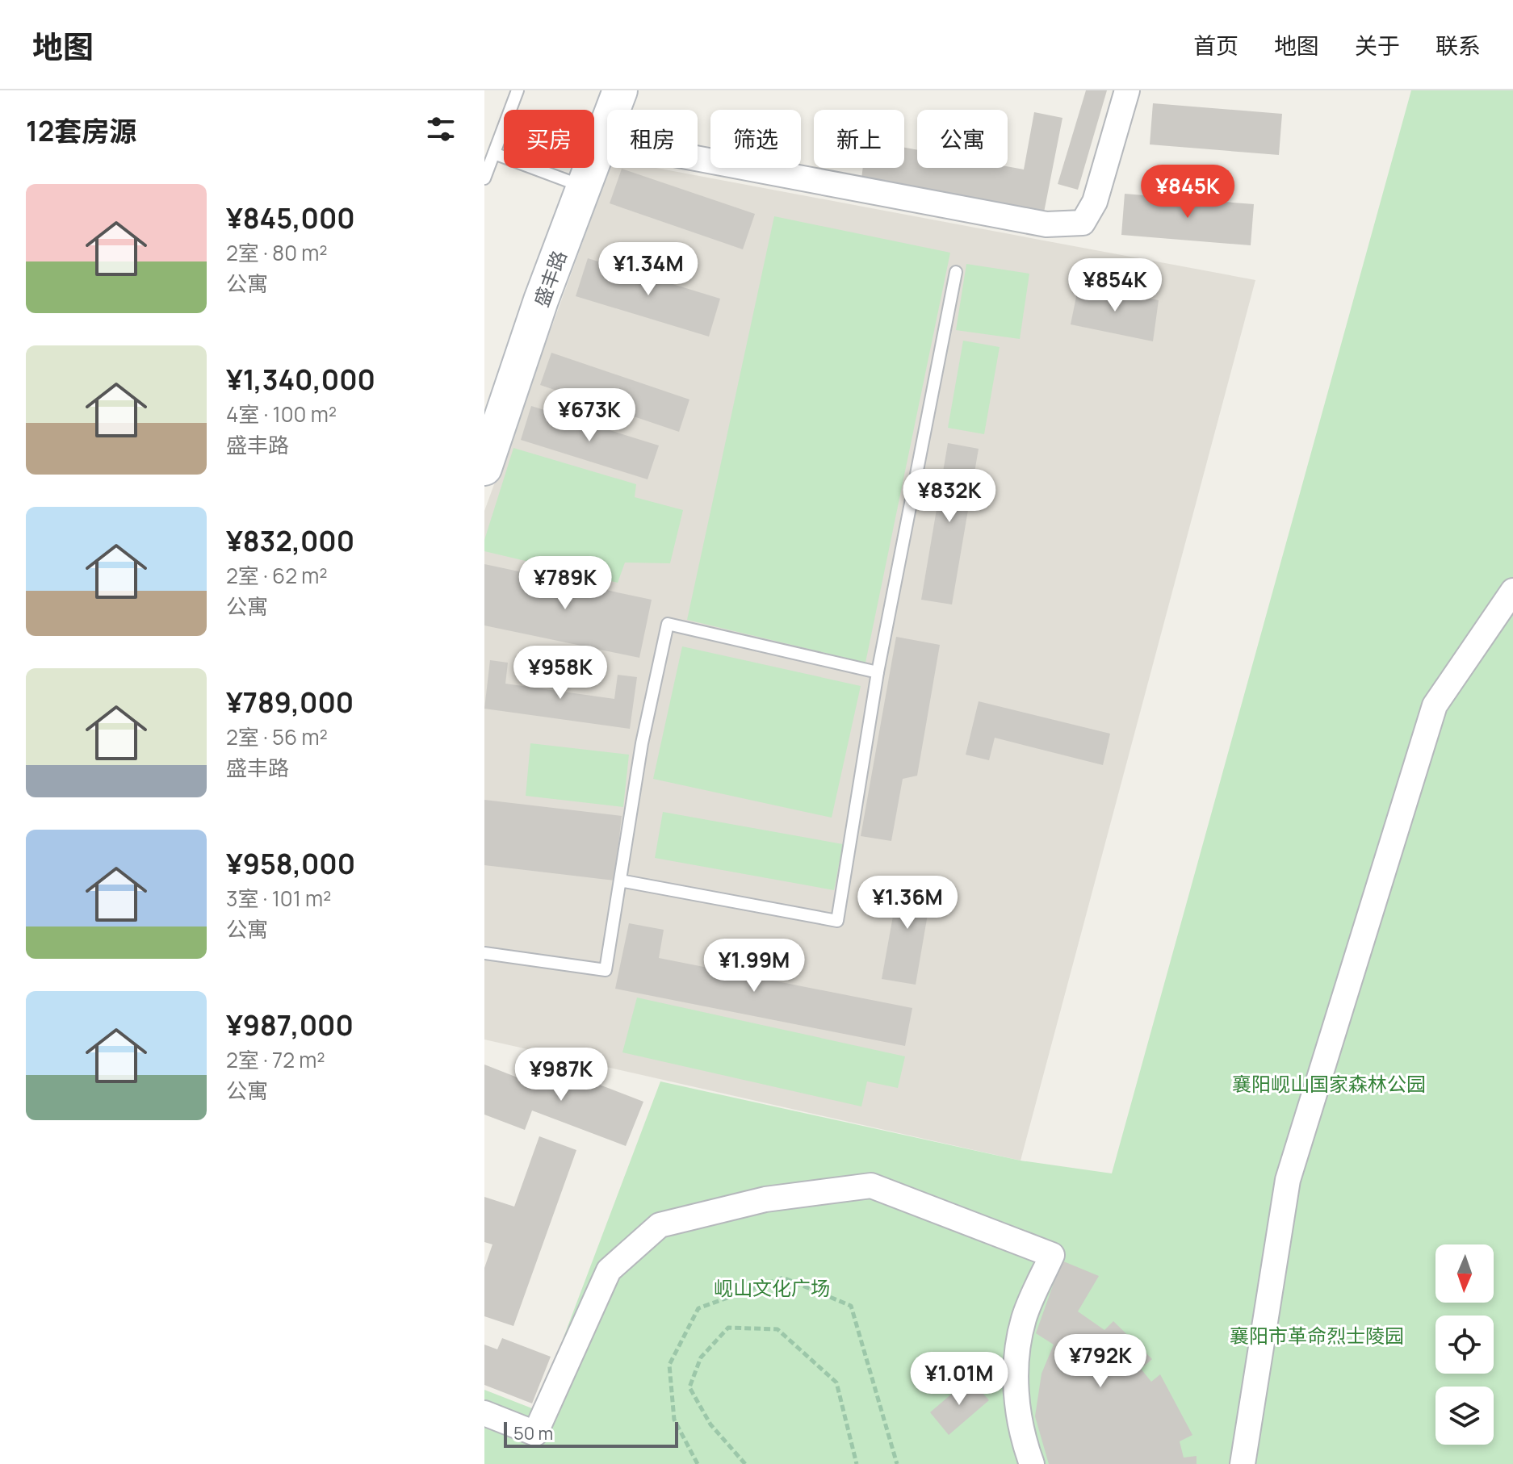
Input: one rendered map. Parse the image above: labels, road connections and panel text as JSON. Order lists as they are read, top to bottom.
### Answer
{
  "streets": {
    "street": ["盛丰路"]
  },
  "parks": ["襄阳岘山国家森林公园", "岘山文化广场", "襄阳市革命烈士陵园"],
  "scale_bar": "50 m",
  "north": "bottom",
  "page": {
    "header": "地图",
    "nav": [
      "首页",
      "地图",
      "关于",
      "联系"
    ],
    "heading": "12套房源",
    "chip": [
      "买房",
      "租房",
      "筛选",
      "新上",
      "公寓"
    ],
    "price": [
      "¥845K",
      "¥1.34M",
      "¥854K",
      "¥673K",
      "¥832K",
      "¥789K",
      "¥958K",
      "¥1.36M",
      "¥1.99M",
      "¥987K",
      "¥792K",
      "¥1.01M"
    ],
    "list": [
      {
        "name": "¥845,000",
        "note": "2室 · 80 m² · 公寓"
      },
      {
        "name": "¥1,340,000",
        "note": "4室 · 100 m² · 盛丰路"
      },
      {
        "name": "¥832,000",
        "note": "2室 · 62 m² · 公寓"
      },
      {
        "name": "¥789,000",
        "note": "2室 · 56 m² · 盛丰路"
      },
      {
        "name": "¥958,000",
        "note": "3室 · 101 m² · 公寓"
      },
      {
        "name": "¥987,000",
        "note": "2室 · 72 m² · 公寓"
      }
    ],
    "scale": "50 m"
  }
}
